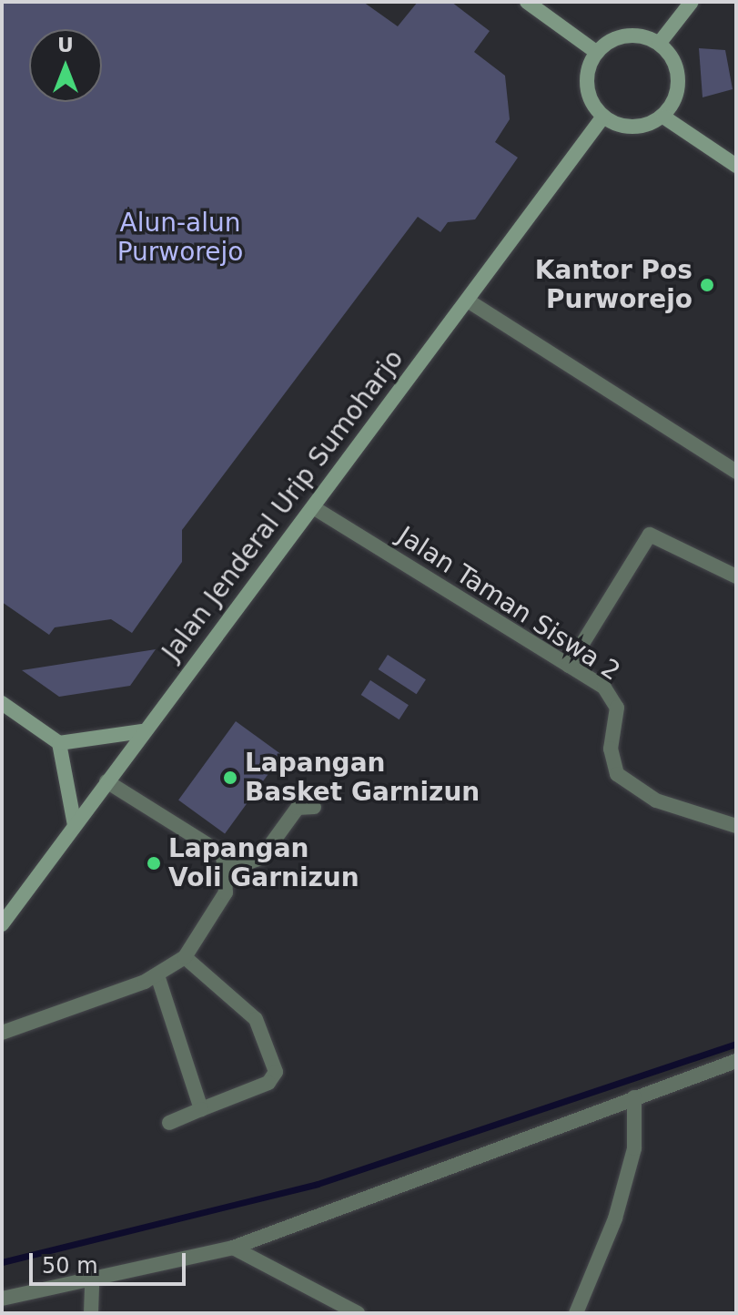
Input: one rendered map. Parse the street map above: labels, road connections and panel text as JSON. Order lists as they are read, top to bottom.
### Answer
{
  "streets": {
    "main road": ["Jalan Jenderal Urip Sumoharjo"],
    "street": ["Jalan Taman Siswa 2"]
  },
  "crossings": [
    ["Jalan Jenderal Urip Sumoharjo", "Jalan Taman Siswa 2"]
  ],
  "parks": ["Alun-alun Purworejo"],
  "places": ["Kantor Pos Purworejo", "Lapangan Basket Garnizun", "Lapangan Voli Garnizun"],
  "scale_bar": "50 m",
  "north": "top"
}
